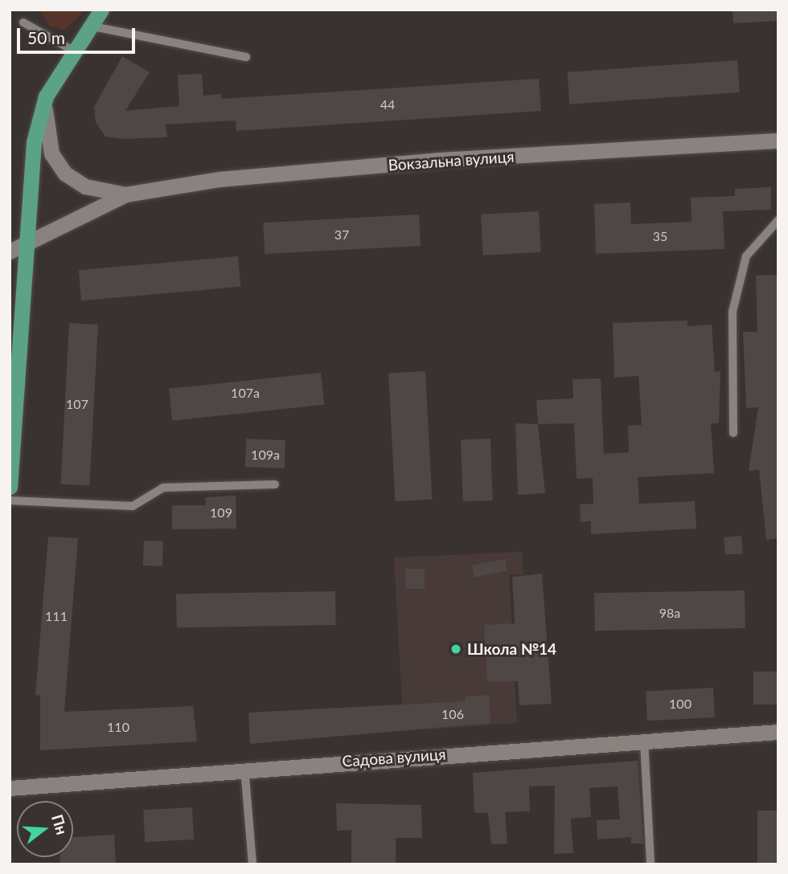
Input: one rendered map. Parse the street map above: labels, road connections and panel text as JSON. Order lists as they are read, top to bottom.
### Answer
{
  "streets": {
    "street": ["Вокзальна вулиця", "Садова вулиця"]
  },
  "places": ["Школа №14"],
  "house_numbers": [
    "44",
    "37",
    "35",
    "107а",
    "107",
    "109а",
    "109",
    "98а",
    "111",
    "100",
    "106",
    "110"
  ],
  "scale_bar": "50 m",
  "north": "right"
}
